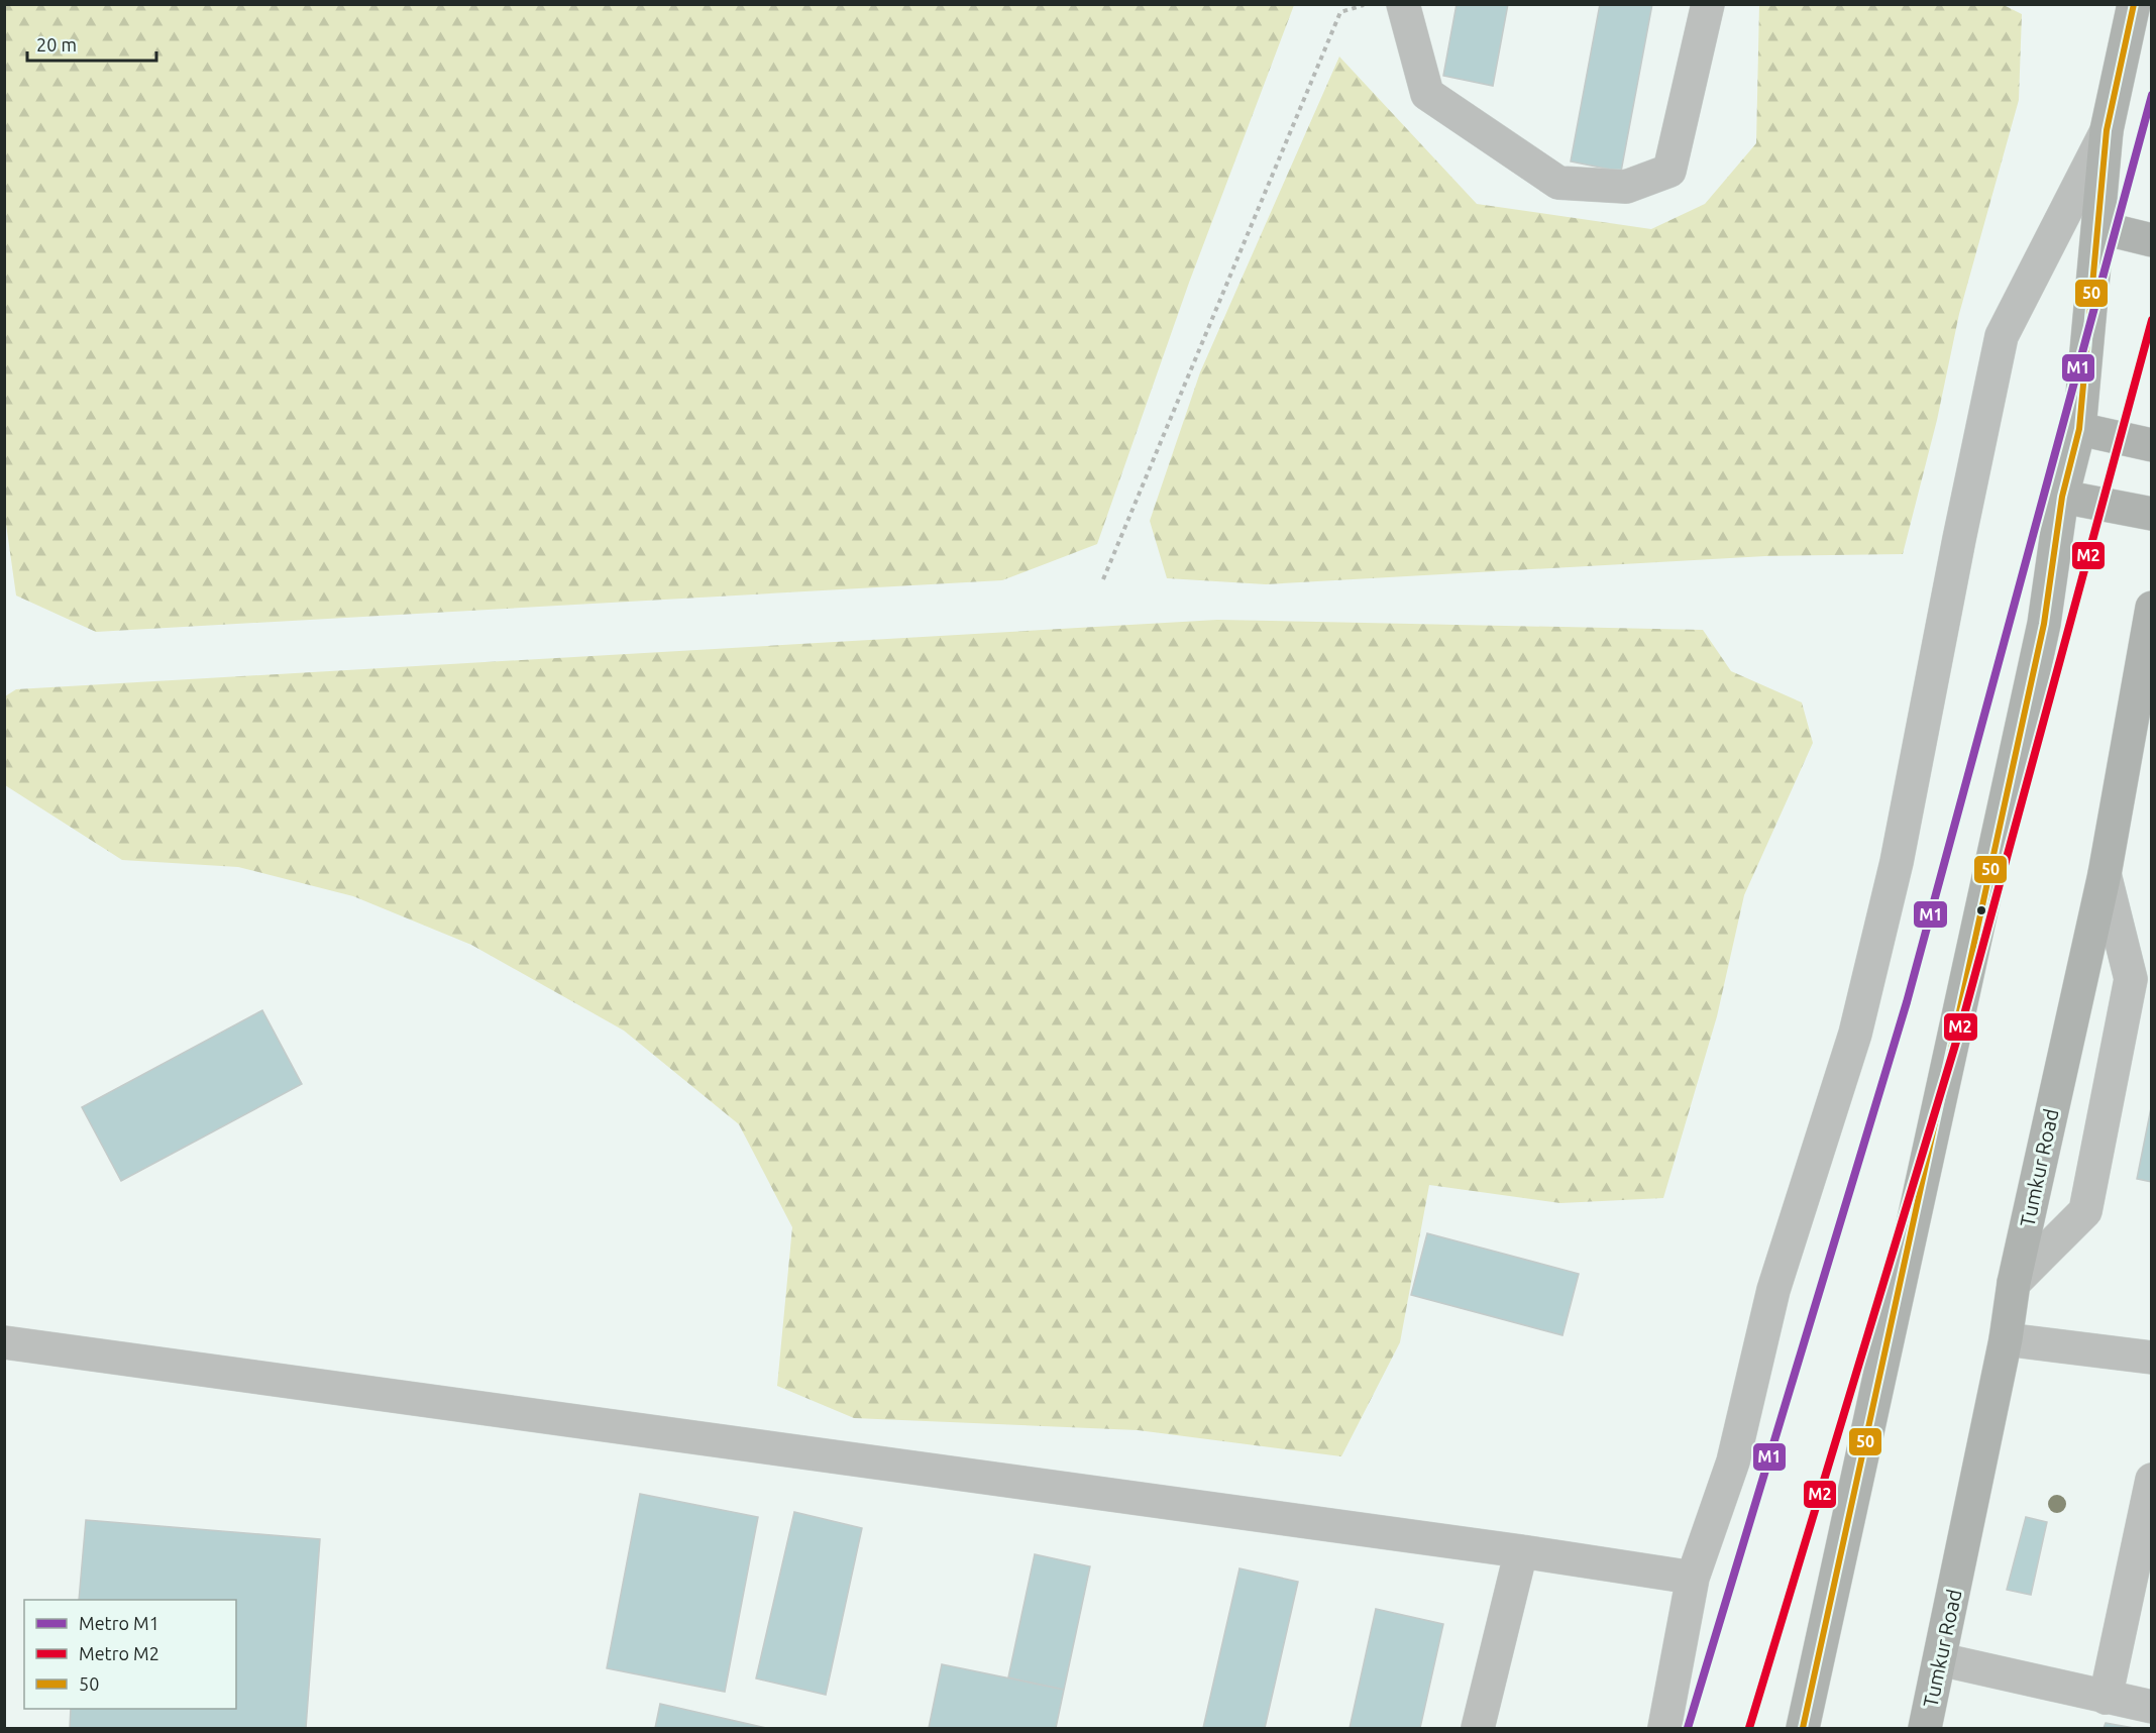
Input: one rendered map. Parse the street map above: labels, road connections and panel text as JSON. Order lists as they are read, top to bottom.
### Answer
{
  "streets": {
    "highway": ["Tumkur Road"]
  },
  "lines": ["transit line 50", "metro line M1", "metro line M2"],
  "legend": ["Metro M1", "Metro M2", "50"],
  "scale_bar": "20 m"
}
